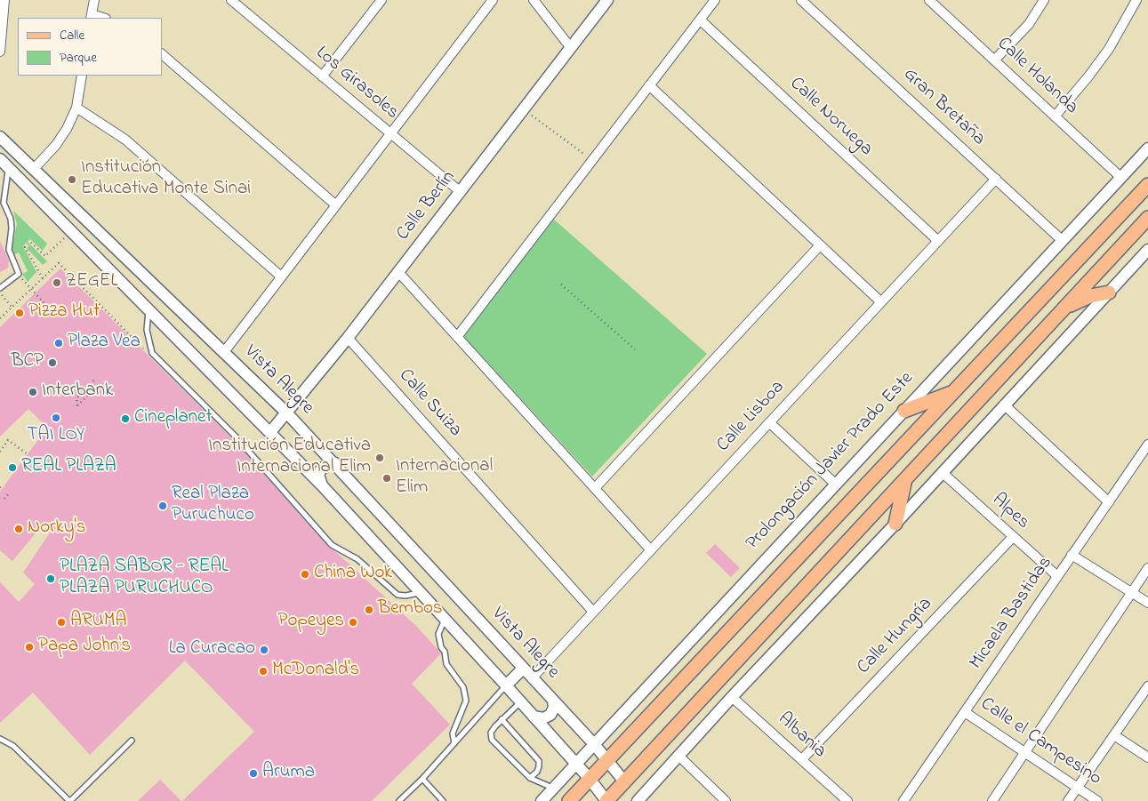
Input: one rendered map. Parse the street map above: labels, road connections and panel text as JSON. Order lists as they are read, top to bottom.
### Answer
{
  "streets": {
    "street": [
      "Calle Holanda",
      "Los Girasoles",
      "Gran Bretaña",
      "Calle Noruega",
      "Calle Berlín",
      "Vista Alegre",
      "Calle Suiza",
      "Calle Lisboa",
      "Prolongación Javier Prado Este",
      "Alpes",
      "Micaela Bastidas",
      "Calle Hungría",
      "Albania",
      "Calle el Campesino"
    ]
  },
  "crossings": [
    ["Calle Holanda", "Prolongación Javier Prado Este"],
    ["Los Girasoles", "Calle Berlín"],
    ["Gran Bretaña", "Calle Lisboa"],
    ["Gran Bretaña", "Prolongación Javier Prado Este"],
    ["Calle Noruega", "Calle Lisboa"],
    ["Calle Berlín", "Vista Alegre"],
    ["Calle Berlín", "Calle Suiza"],
    ["Vista Alegre", "Calle Lisboa"],
    ["Vista Alegre", "Prolongación Javier Prado Este"],
    ["Calle Suiza", "Calle Lisboa"],
    ["Alpes", "Micaela Bastidas"],
    ["Alpes", "Calle Hungría"],
    ["Micaela Bastidas", "Calle el Campesino"],
    ["Calle Hungría", "Albania"]
  ],
  "places": [
    "Institución Educativa Monte Sinai",
    "ZEGEL",
    "Pizza Hut",
    "Plaza Vea",
    "BCP",
    "Interbank",
    "TAI LOY",
    "Cineplanet",
    "Institución Educativa Internacional Elim",
    "REAL PLAZA",
    "Internacional Elim",
    "Real Plaza Puruchuco",
    "Norky's",
    "China Wok",
    "PLAZA SABOR - REAL PLAZA PURUCHUCO",
    "Bembos",
    "ARUMA",
    "Popeyes",
    "Papa John's",
    "La Curacao",
    "McDonald's",
    "Aruma"
  ],
  "legend": ["Calle", "Parque"]
}
